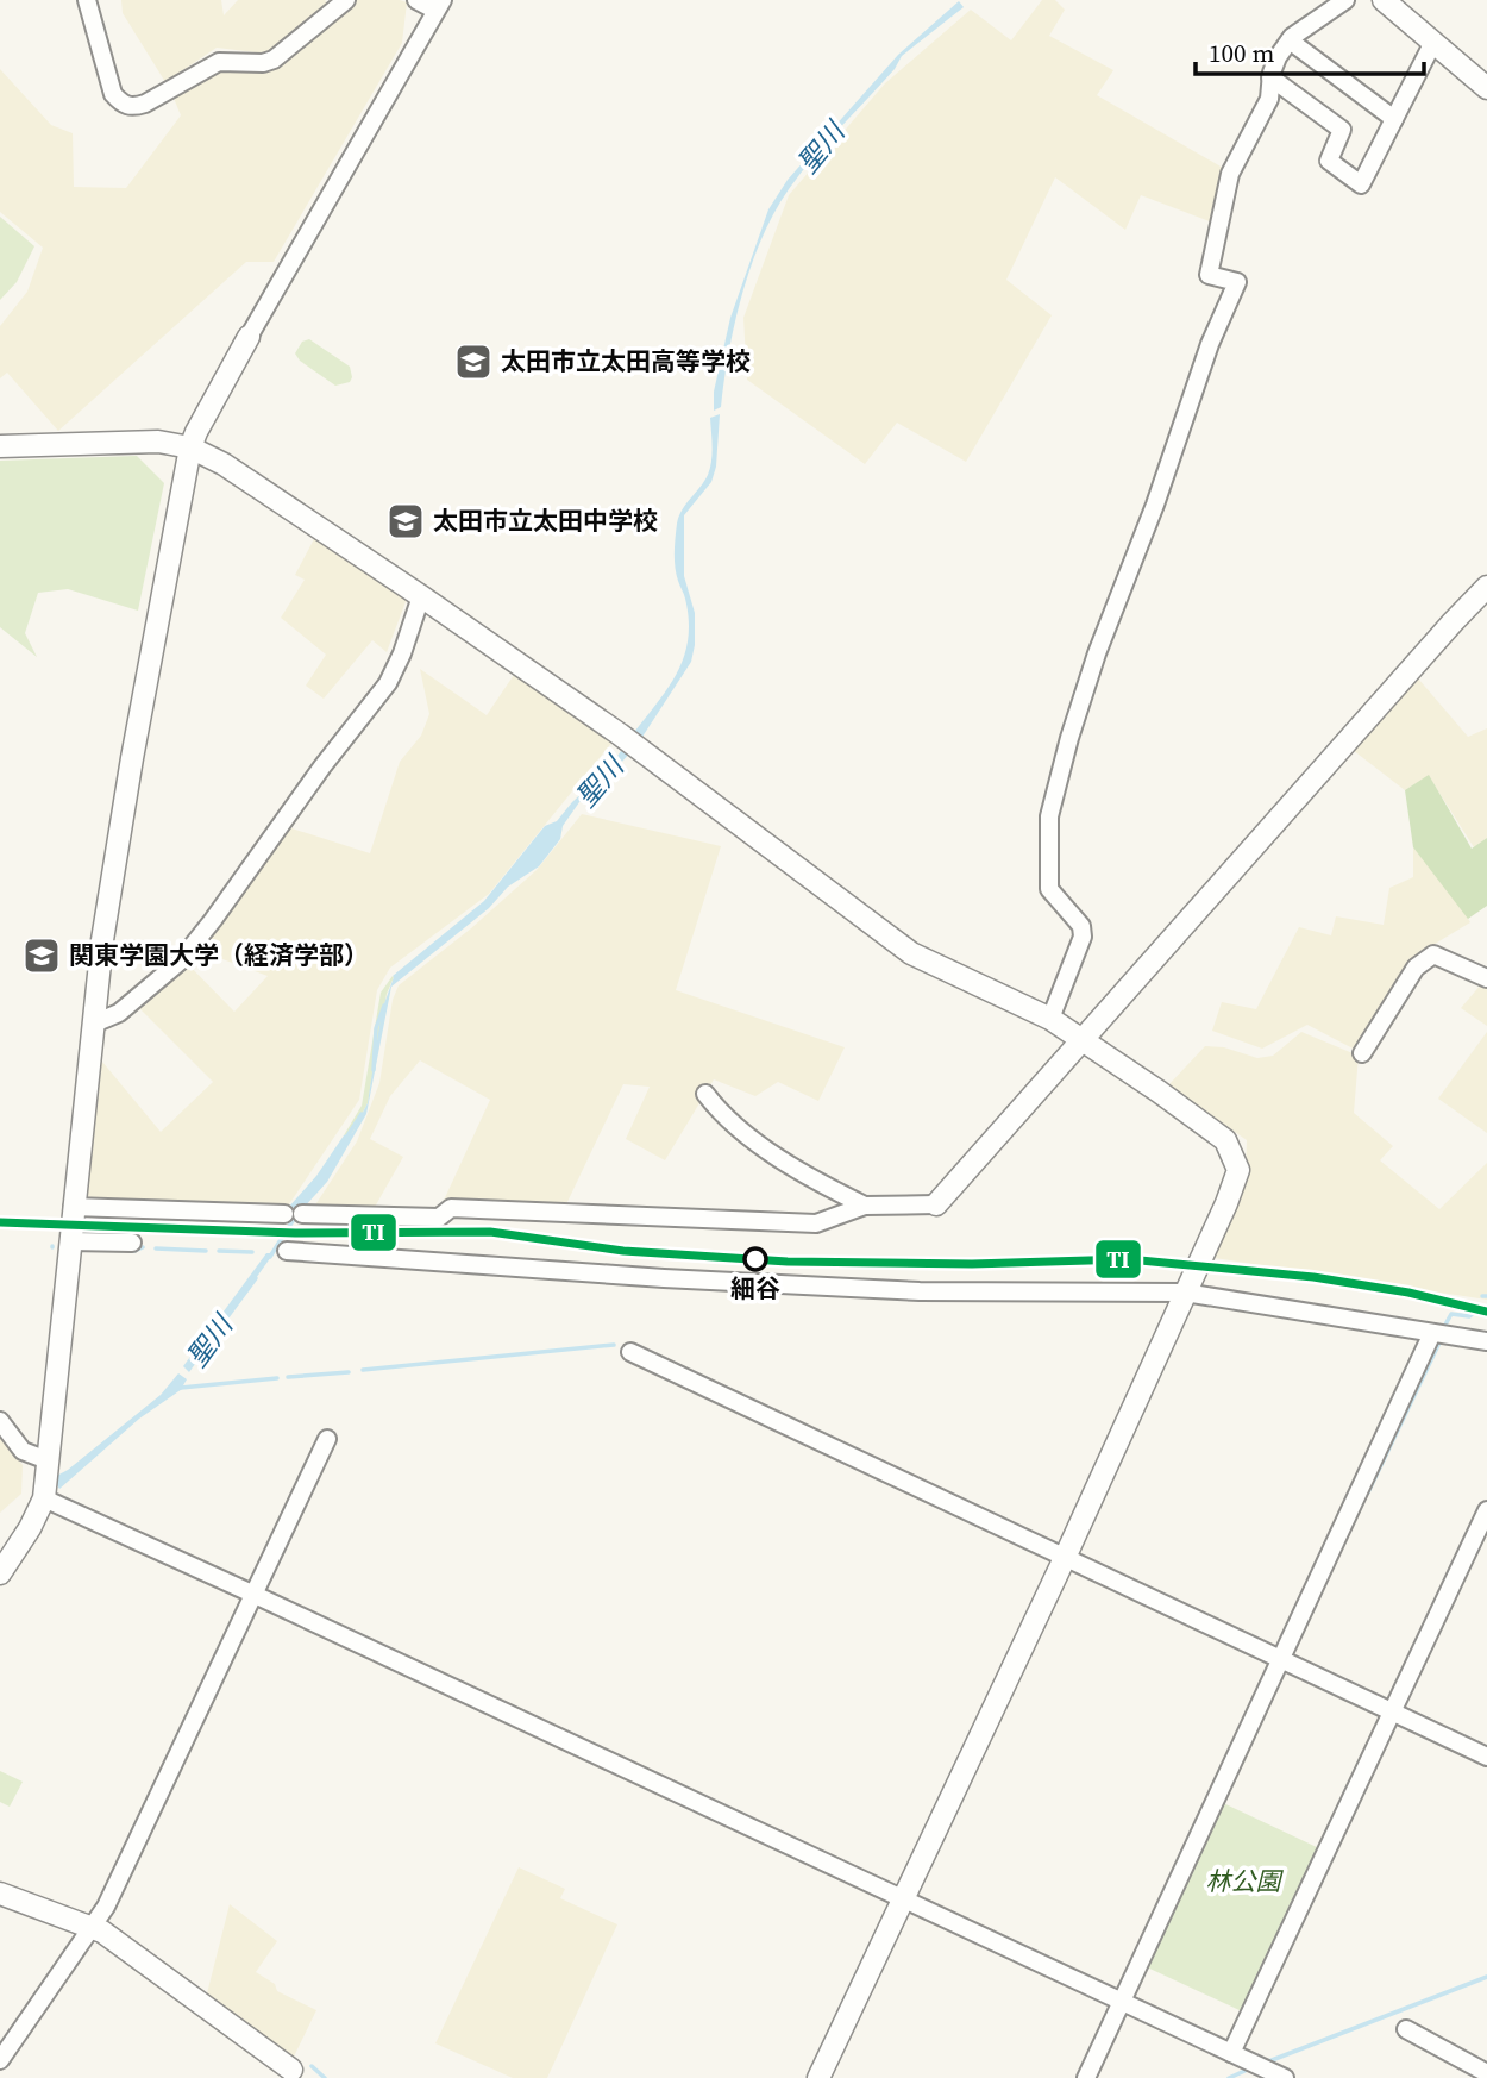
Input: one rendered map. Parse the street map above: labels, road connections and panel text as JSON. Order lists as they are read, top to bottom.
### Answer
{
  "water": ["聖川"],
  "parks": ["林公園"],
  "places": {
    "school or university": ["太田市立太田高等学校", "太田市立太田中学校", "関東学園大学（経済学部）"],
    "other": ["細谷"]
  },
  "lines": ["transit line TI"],
  "scale_bar": "100 m"
}
